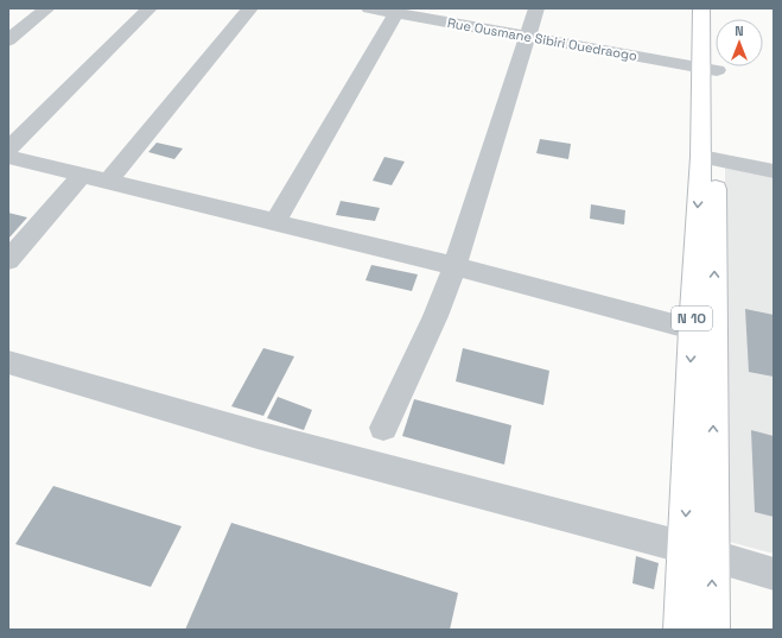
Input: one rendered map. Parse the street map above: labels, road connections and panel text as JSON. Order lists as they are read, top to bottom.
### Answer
{
  "streets": {
    "main road": ["N 10"],
    "street": ["Rue Ousmane Sibiri Ouedraogo"]
  },
  "crossings": [
    ["Rue Ousmane Sibiri Ouedraogo", "N 10"]
  ],
  "north": "top"
}
